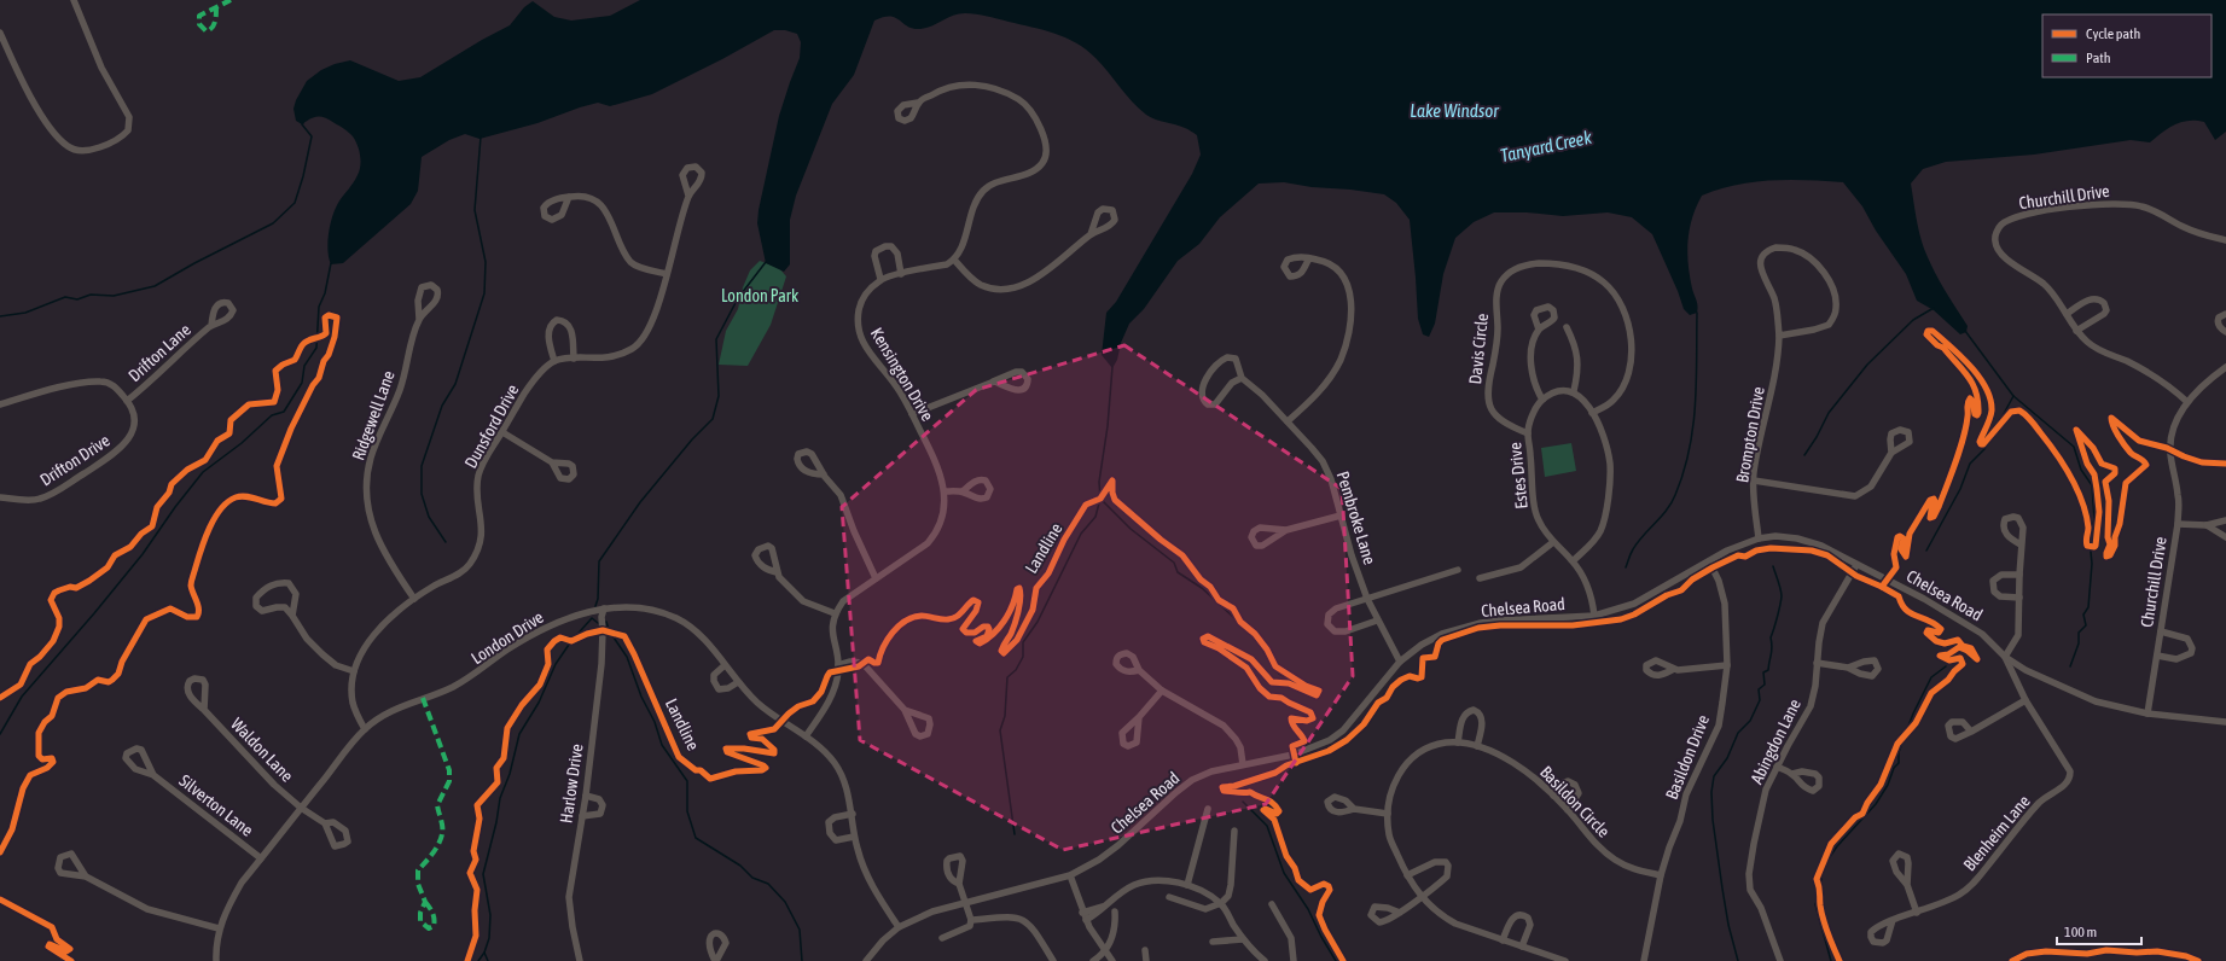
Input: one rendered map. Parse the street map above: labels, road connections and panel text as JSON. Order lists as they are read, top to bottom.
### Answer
{
  "streets": {
    "street": [
      "Churchill Drive",
      "Davis Circle",
      "Drifton Lane",
      "Kensington Drive",
      "Ridgewell Lane",
      "Dunsford Drive",
      "Brompton Drive",
      "Drifton Drive",
      "Estes Drive",
      "Pembroke Lane",
      "Chelsea Road",
      "London Drive",
      "Abingdon Lane",
      "Waldon Lane",
      "Basildon Drive",
      "Harlow Drive",
      "Basildon Circle",
      "Silverton Lane",
      "Blenheim Lane"
    ],
    "cycle path": ["Landline"]
  },
  "crossings": [
    ["Churchill Drive", "Chelsea Road"],
    ["Davis Circle", "Estes Drive"],
    ["Drifton Lane", "Drifton Drive"],
    ["Ridgewell Lane", "Dunsford Drive"],
    ["Dunsford Drive", "London Drive"],
    ["Brompton Drive", "Chelsea Road"],
    ["Estes Drive", "Chelsea Road"],
    ["Pembroke Lane", "Chelsea Road"],
    ["Chelsea Road", "London Drive"],
    ["Chelsea Road", "Abingdon Lane"],
    ["Chelsea Road", "Basildon Drive"],
    ["Chelsea Road", "Blenheim Lane"],
    ["London Drive", "Waldon Lane"],
    ["London Drive", "Harlow Drive"],
    ["London Drive", "Silverton Lane"],
    ["Basildon Drive", "Basildon Circle"]
  ],
  "water": ["Lake Windsor", "Tanyard Creek"],
  "parks": ["London Park"],
  "legend": ["Cycle path", "Path"],
  "scale_bar": "100 m"
}
